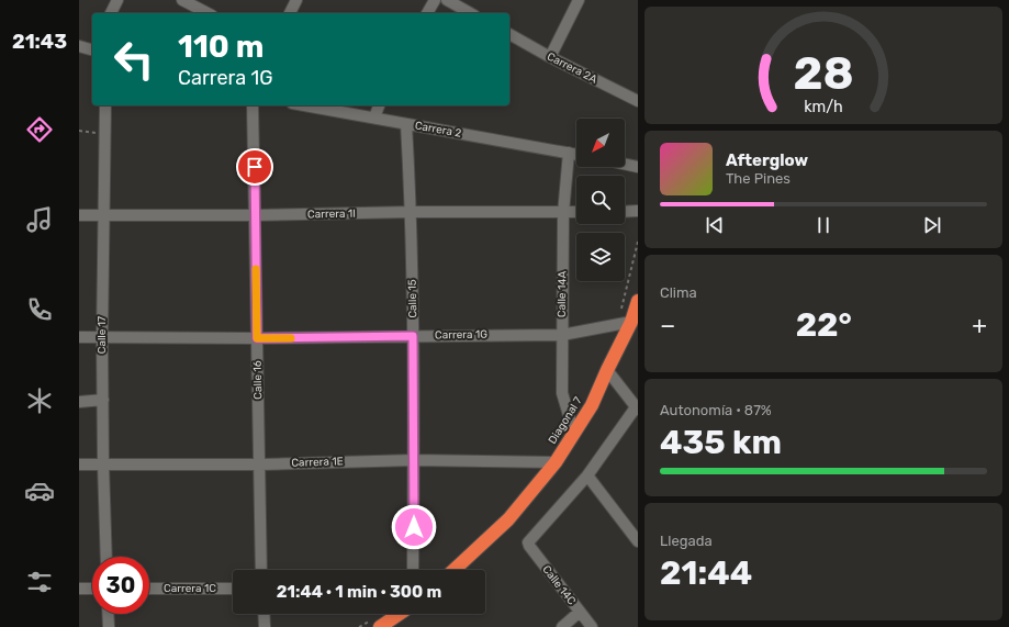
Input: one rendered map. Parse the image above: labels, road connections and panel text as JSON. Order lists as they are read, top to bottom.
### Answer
{
  "streets": {
    "highway": ["Diagonal 7"],
    "street": [
      "Carrera 2A",
      "Carrera 2",
      "Carrera 1I",
      "Calle 14A",
      "Calle 15",
      "Calle 17",
      "Carrera 1G",
      "Calle 16",
      "Carrera 1E",
      "Calle 14C",
      "Carrera 1C"
    ]
  },
  "crossings": [
    ["Carrera 2", "Calle 14A"],
    ["Carrera 2", "Calle 15"],
    ["Carrera 1I", "Calle 14A"],
    ["Carrera 1I", "Calle 15"],
    ["Carrera 1I", "Calle 17"],
    ["Carrera 1I", "Calle 16"],
    ["Calle 14A", "Carrera 1G"],
    ["Calle 14A", "Diagonal 7"],
    ["Calle 15", "Carrera 1G"],
    ["Calle 15", "Carrera 1E"],
    ["Calle 17", "Carrera 1G"],
    ["Calle 17", "Carrera 1E"],
    ["Carrera 1G", "Calle 16"],
    ["Carrera 1G", "Diagonal 7"],
    ["Calle 16", "Carrera 1E"],
    ["Diagonal 7", "Carrera 1E"]
  ],
  "north": "bottom left",
  "page": {
    "tabs": "21:43",
    "turn": ["110 m", "Carrera 1G"],
    "song": ["Afterglow", "The Pines"],
    "tile": [
      "Clima",
      ["Autonomía · 87%", "435 km"],
      ["Llegada", "21:44"]
    ],
    "heat": ["−", "22°", "+"],
    "limit": "30",
    "trip": "21:44 · 1 min · 300 m",
    "gauge": ["28", "km/h"]
  }
}
